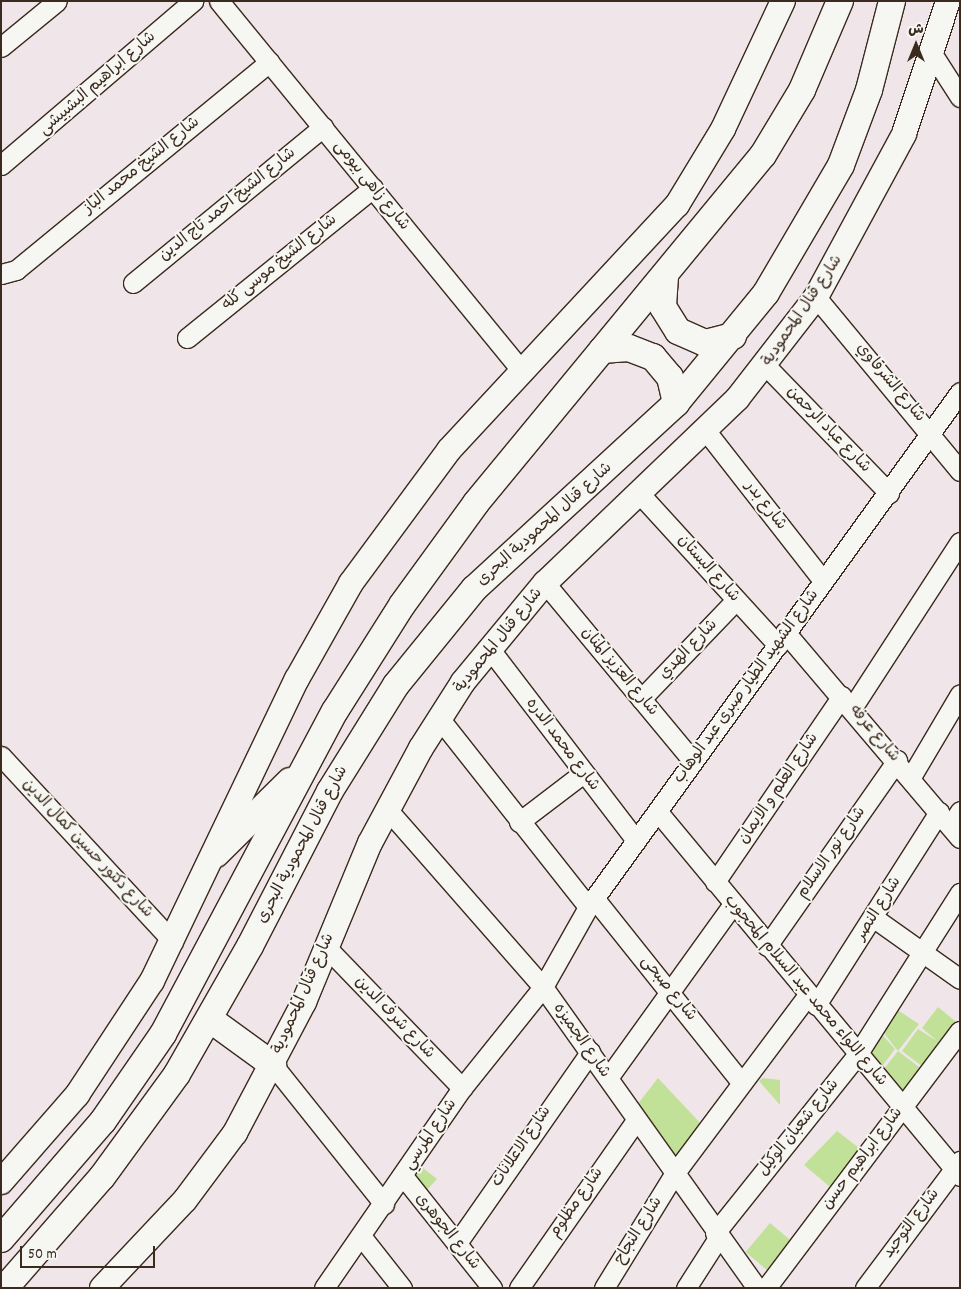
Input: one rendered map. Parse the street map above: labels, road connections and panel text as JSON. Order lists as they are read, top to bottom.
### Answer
{
  "streets": {
    "main road": ["شارع قنال المحمودية البحرى"],
    "street": [
      "شارع ابراهيم البشبيشى",
      "شارع الشيخ محمد الباز",
      "شارع زاهى بيومى",
      "شارع الشيخ احمد تاج الدين",
      "شارع الشيخ موسى كله",
      "شارع قنال المحمودية",
      "شارع الشرقاوي",
      "شارع عباد الرحمن",
      "شارع بدر",
      "شارع البستان",
      "شارع الهدي",
      "شارع العزيز المنان",
      "شارع الشهيد الطيار صبرى عبد الوهاب",
      "شارع عرفه",
      "شارع محمد الدره",
      "شارع العلم و الايمان",
      "شارع دكتور حسين كمال الدين",
      "شارع نور الاسلام",
      "شارع النصر",
      "شارع صبحى",
      "شارع اللواء محمد عبد السلام المحجوب",
      "شارع شرف الدين",
      "شارع الجميزه",
      "شارع شعبان الوكيل",
      "شارع المرسي",
      "شارع الاعلانات",
      "شارع ابراهيم حسن",
      "شارع مظلوم",
      "شارع التوحيد",
      "شارع النجاح",
      "شارع الجوهرى"
    ]
  },
  "crossings": [
    ["شارع الشيخ محمد الباز", "شارع زاهى بيومى"],
    ["شارع زاهى بيومى", "شارع الشيخ احمد تاج الدين"],
    ["شارع زاهى بيومى", "شارع الشيخ موسى كله"],
    ["شارع قنال المحمودية", "شارع الشرقاوي"],
    ["شارع قنال المحمودية", "شارع عباد الرحمن"],
    ["شارع قنال المحمودية", "شارع بدر"],
    ["شارع قنال المحمودية", "شارع البستان"],
    ["شارع قنال المحمودية", "شارع العزيز المنان"],
    ["شارع قنال المحمودية", "شارع محمد الدره"],
    ["شارع قنال المحمودية", "شارع صبحى"],
    ["شارع قنال المحمودية", "شارع شرف الدين"],
    ["شارع قنال المحمودية", "شارع الجميزه"],
    ["شارع الشرقاوي", "شارع الشهيد الطيار صبرى عبد الوهاب"],
    ["شارع عباد الرحمن", "شارع الشهيد الطيار صبرى عبد الوهاب"],
    ["شارع بدر", "شارع الشهيد الطيار صبرى عبد الوهاب"],
    ["شارع البستان", "شارع الهدي"],
    ["شارع البستان", "شارع الشهيد الطيار صبرى عبد الوهاب"],
    ["شارع البستان", "شارع عرفه"],
    ["شارع الهدي", "شارع العزيز المنان"],
    ["شارع العزيز المنان", "شارع الشهيد الطيار صبرى عبد الوهاب"],
    ["شارع الشهيد الطيار صبرى عبد الوهاب", "شارع عرفه"],
    ["شارع الشهيد الطيار صبرى عبد الوهاب", "شارع محمد الدره"],
    ["شارع الشهيد الطيار صبرى عبد الوهاب", "شارع صبحى"],
    ["شارع الشهيد الطيار صبرى عبد الوهاب", "شارع اللواء محمد عبد السلام المحجوب"],
    ["شارع الشهيد الطيار صبرى عبد الوهاب", "شارع الجميزه"],
    ["شارع الشهيد الطيار صبرى عبد الوهاب", "شارع المرسي"],
    ["شارع عرفه", "شارع العلم و الايمان"],
    ["شارع عرفه", "شارع نور الاسلام"],
    ["شارع عرفه", "شارع النصر"],
    ["شارع العلم و الايمان", "شارع اللواء محمد عبد السلام المحجوب"],
    ["شارع نور الاسلام", "شارع اللواء محمد عبد السلام المحجوب"],
    ["شارع النصر", "شارع صبحى"],
    ["شارع النصر", "شارع اللواء محمد عبد السلام المحجوب"],
    ["شارع النصر", "شارع الجميزه"],
    ["شارع النصر", "شارع النجاح"],
    ["شارع اللواء محمد عبد السلام المحجوب", "شارع شعبان الوكيل"],
    ["شارع اللواء محمد عبد السلام المحجوب", "شارع ابراهيم حسن"],
    ["شارع اللواء محمد عبد السلام المحجوب", "شارع التوحيد"],
    ["شارع شرف الدين", "شارع المرسي"],
    ["شارع الجميزه", "شارع شعبان الوكيل"],
    ["شارع الجميزه", "شارع المرسي"],
    ["شارع الجميزه", "شارع الاعلانات"],
    ["شارع الجميزه", "شارع مظلوم"],
    ["شارع الجميزه", "شارع النجاح"],
    ["شارع المرسي", "شارع الجوهرى"],
    ["شارع الاعلانات", "شارع الجوهرى"]
  ],
  "scale_bar": "50 m",
  "north": "top"
}
